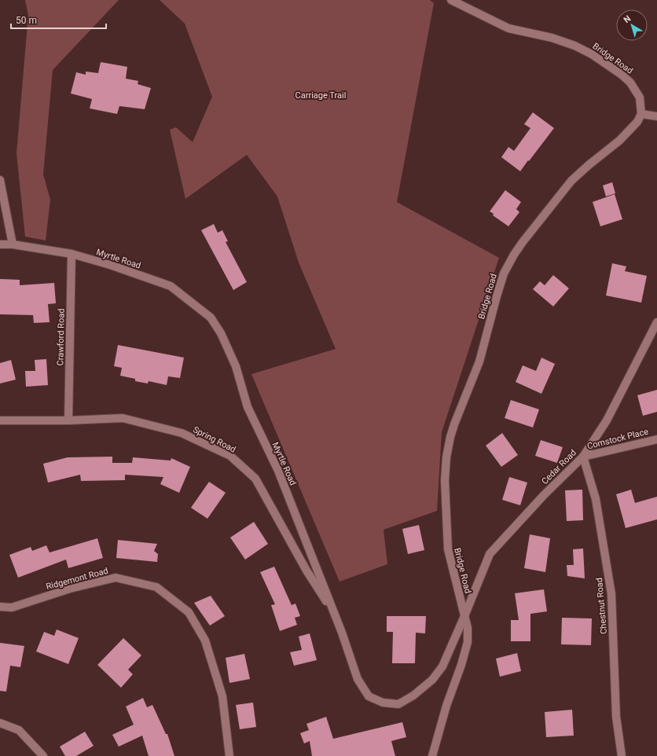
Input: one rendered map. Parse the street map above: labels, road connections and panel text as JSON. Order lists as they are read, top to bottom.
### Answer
{
  "streets": {
    "street": [
      "Bridge Road",
      "Myrtle Road",
      "Crawford Road",
      "Comstock Place",
      "Spring Road",
      "Cedar Road",
      "Ridgemont Road",
      "Chestnut Road"
    ]
  },
  "crossings": [
    ["Bridge Road", "Myrtle Road"],
    ["Bridge Road", "Cedar Road"],
    ["Myrtle Road", "Crawford Road"],
    ["Myrtle Road", "Spring Road"],
    ["Myrtle Road", "Cedar Road"],
    ["Crawford Road", "Spring Road"],
    ["Comstock Place", "Cedar Road"],
    ["Comstock Place", "Chestnut Road"],
    ["Cedar Road", "Chestnut Road"]
  ],
  "parks": ["Carriage Trail"],
  "scale_bar": "50 m",
  "north": "top left"
}
